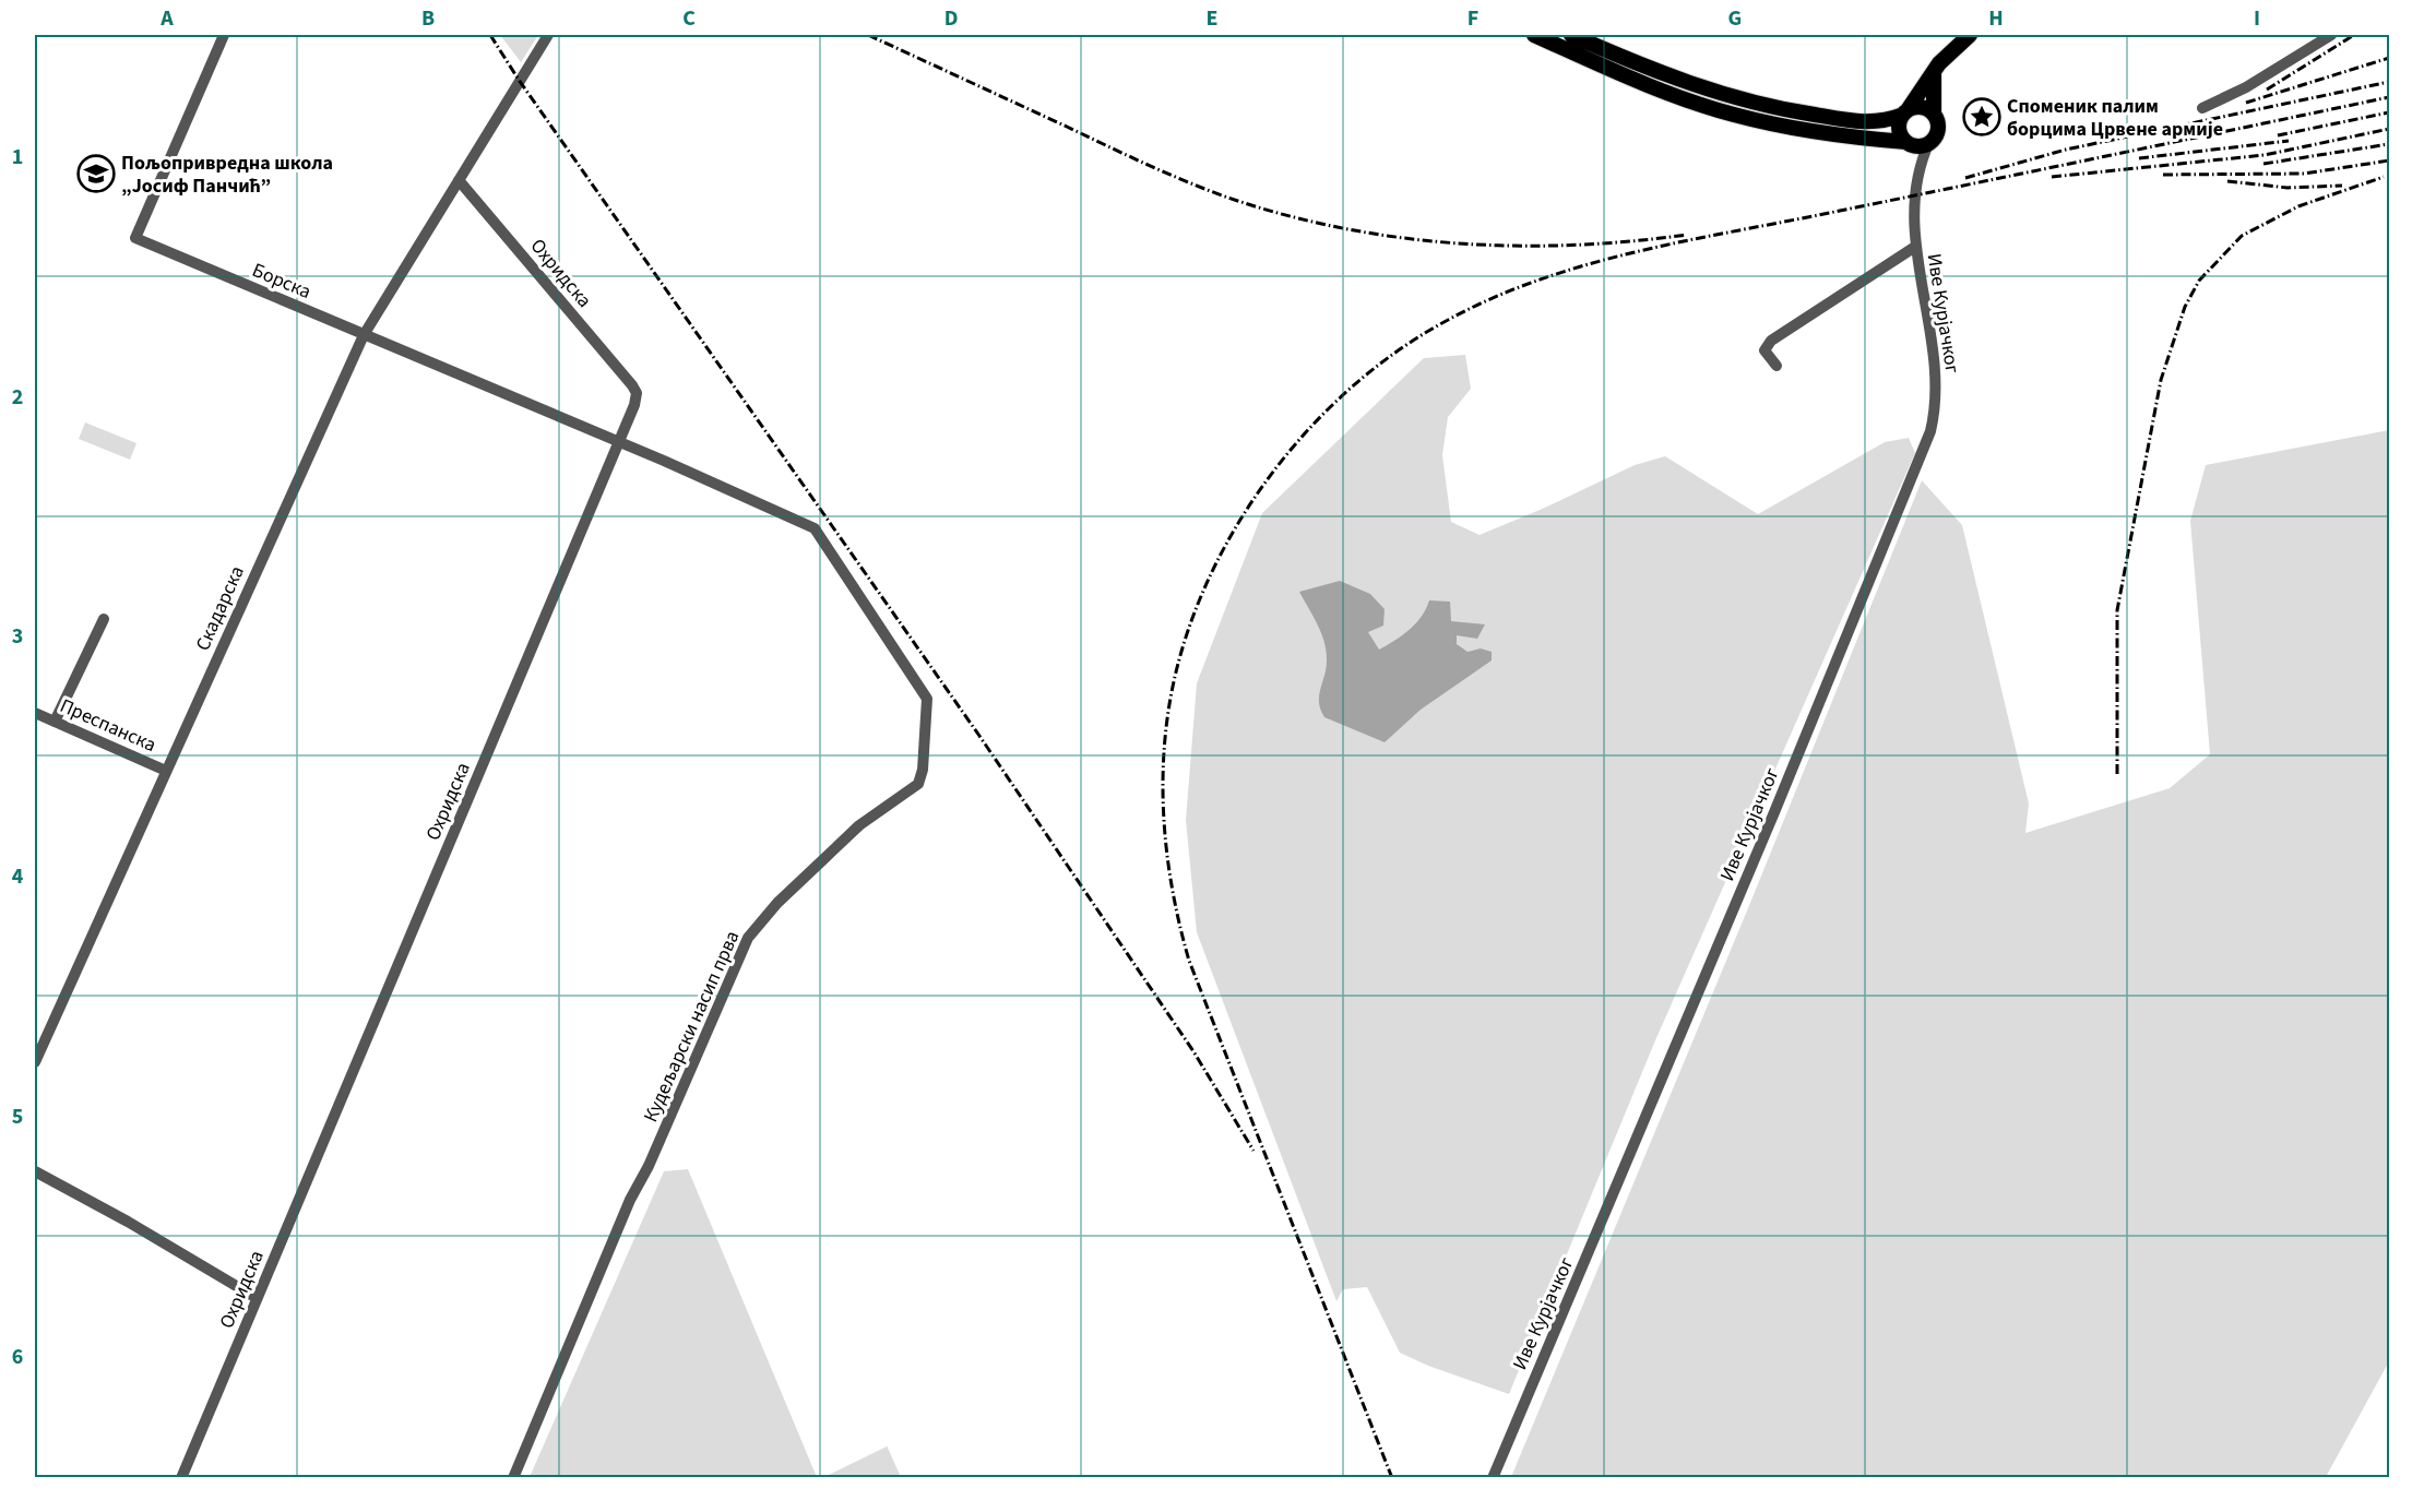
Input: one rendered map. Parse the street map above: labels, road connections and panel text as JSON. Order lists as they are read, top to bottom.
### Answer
{
  "streets": {
    "street": [
      "Охридска",
      "Борска",
      "Иве Курјачког",
      "Скадарска",
      "Преспанска",
      "Кудељарски насип прва"
    ]
  },
  "crossings": [
    ["Охридска", "Борска"],
    ["Охридска", "Скадарска"],
    ["Охридска", "Кудељарски насип прва"],
    ["Борска", "Скадарска"],
    ["Борска", "Кудељарски насип прва"],
    ["Скадарска", "Преспанска"]
  ],
  "places": {
    "place": ["Споменик палим борцима Црвене армије"],
    "school or university": ["Пољопривредна школа „Јосиф Панчић”"]
  },
  "grid": {
    "columns": [
      "A",
      "B",
      "C",
      "D",
      "E",
      "F",
      "G",
      "H",
      "I"
    ],
    "rows": [
      "1",
      "2",
      "3",
      "4",
      "5",
      "6"
    ]
  }
}
